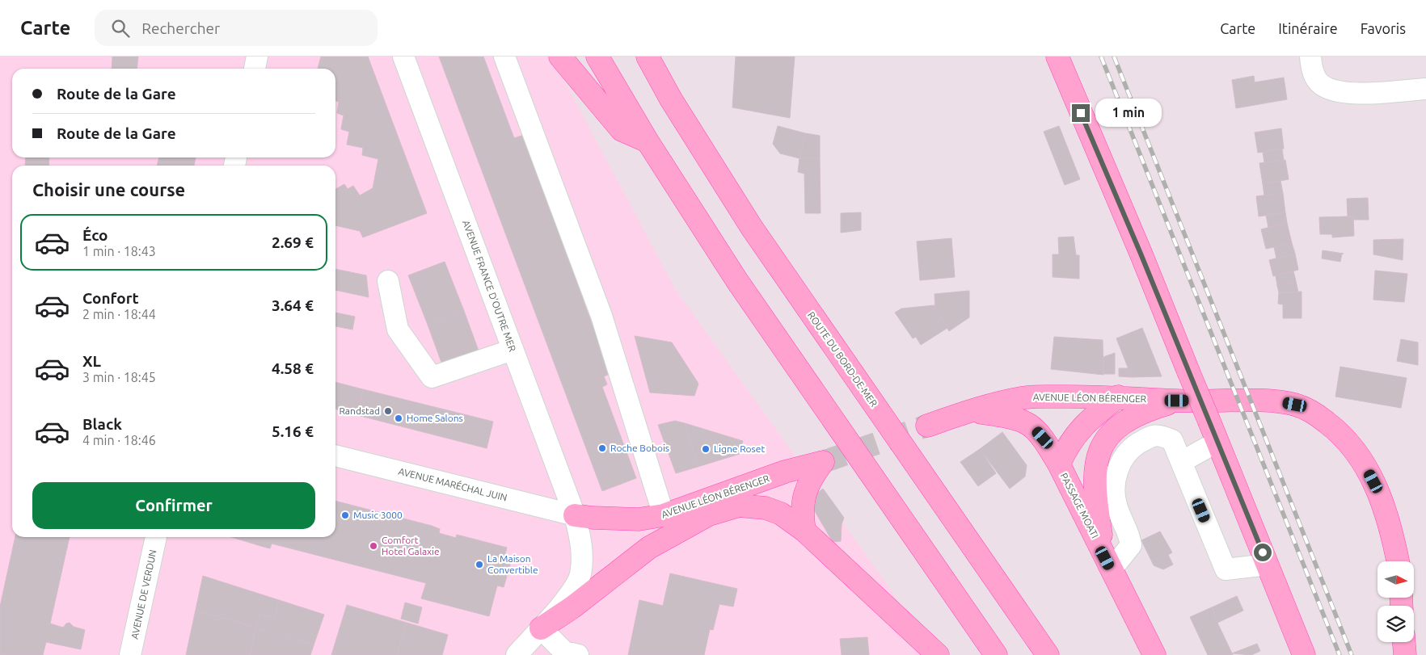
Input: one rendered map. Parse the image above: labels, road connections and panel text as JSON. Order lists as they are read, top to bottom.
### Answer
{
  "streets": {
    "main road": ["ROUTE DU BORD-DE-MER", "AVENUE LÉON BÉRENGER", "PASSAGE MOATI"],
    "street": ["AVENUE FRANCE D'OUTRE MER", "AVENUE MARÉCHAL JUIN", "AVENUE DE VERDUN"]
  },
  "crossings": [
    ["AVENUE FRANCE D'OUTRE MER", "AVENUE LÉON BÉRENGER"],
    ["AVENUE FRANCE D'OUTRE MER", "AVENUE MARÉCHAL JUIN"],
    ["AVENUE LÉON BÉRENGER", "AVENUE MARÉCHAL JUIN"],
    ["AVENUE LÉON BÉRENGER", "PASSAGE MOATI"]
  ],
  "places": [
    "Randstad",
    "Home Salons",
    "Roche Bobois",
    "Ligne Roset",
    "Music 3000",
    "Comfort Hotel Galaxie",
    "La Maison Convertible"
  ],
  "north": "right",
  "page": {
    "header": "Carte",
    "search": "Rechercher",
    "nav": ["Carte", "Itinéraire", "Favoris"],
    "banner": ["Route de la Gare", "Route de la Gare"],
    "bubble": "1 min",
    "heading": "Choisir une course",
    "list": [
      {
        "name": "Éco",
        "note": "1 min · 18:43",
        "value": "2.69 €"
      },
      {
        "name": "Confort",
        "note": "2 min · 18:44",
        "value": "3.64 €"
      },
      {
        "name": "XL",
        "note": "3 min · 18:45",
        "value": "4.58 €"
      },
      {
        "name": "Black",
        "note": "4 min · 18:46",
        "value": "5.16 €"
      }
    ],
    "buttons": "Confirmer"
  }
}
